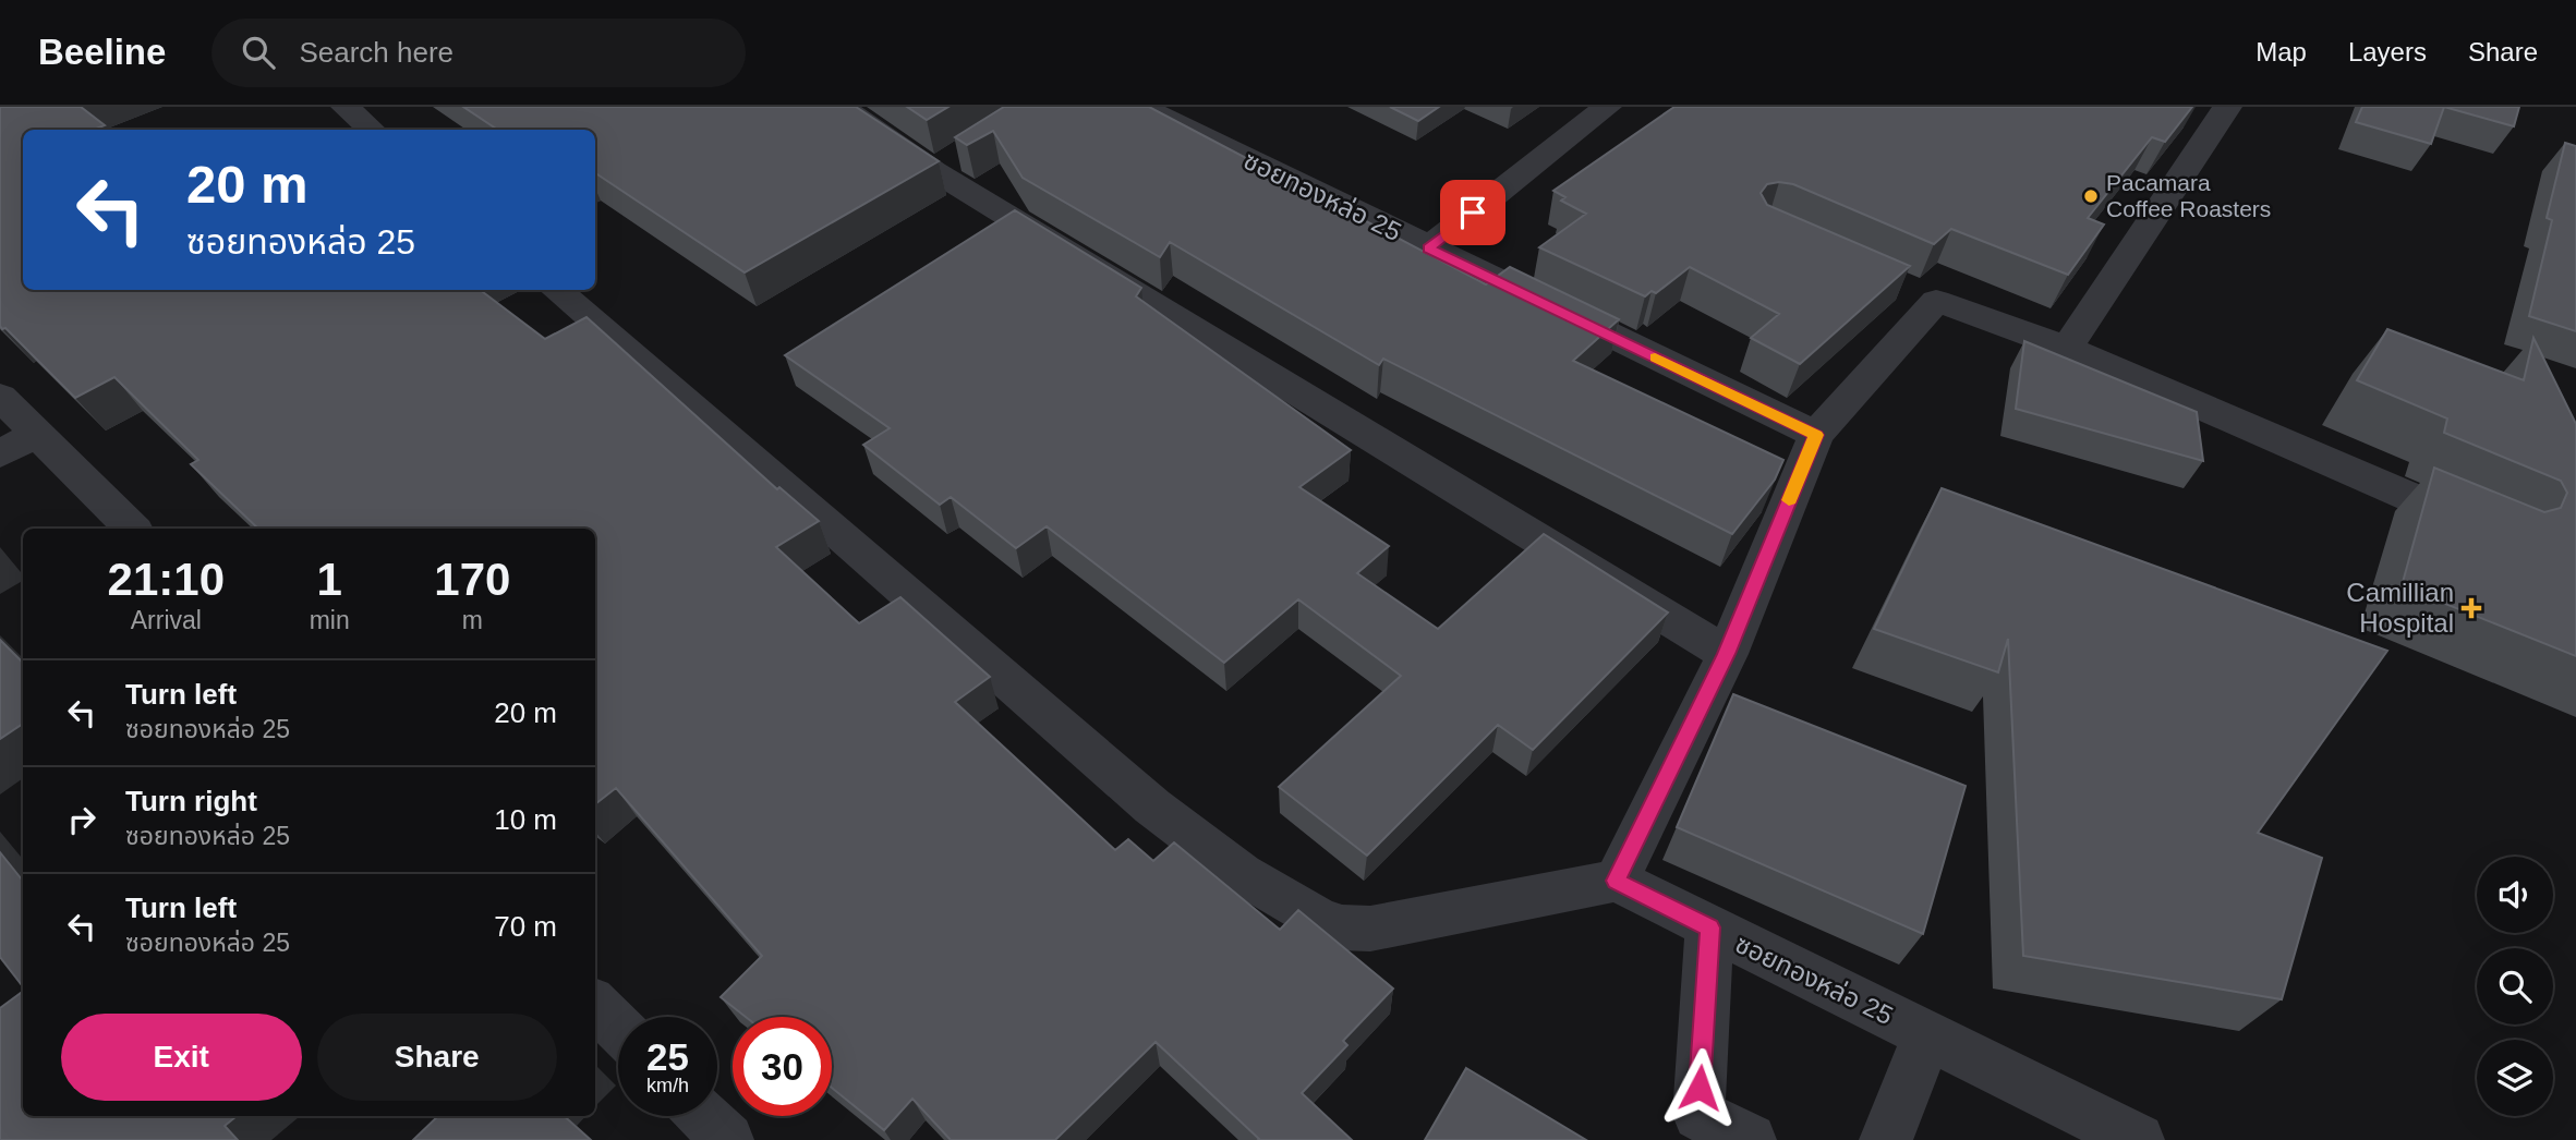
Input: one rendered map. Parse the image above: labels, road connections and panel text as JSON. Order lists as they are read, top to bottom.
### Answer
{
  "streets": {
    "street": ["ซอยทองหล่อ 25"]
  },
  "places": {
    "other": ["Pacamara Coffee Roasters"],
    "health": ["Camillian Hospital"]
  },
  "page": {
    "header": "Beeline",
    "search": "Search here",
    "nav": ["Map", "Layers", "Share"],
    "turn": ["20 m", "ซอยทองหล่อ 25"],
    "eta": [
      "21:10",
      "Arrival",
      "1",
      "min",
      "170",
      "m"
    ],
    "list": [
      {
        "name": "Turn left",
        "note": "ซอยทองหล่อ 25",
        "value": "20 m"
      },
      {
        "name": "Turn right",
        "note": "ซอยทองหล่อ 25",
        "value": "10 m"
      },
      {
        "name": "Turn left",
        "note": "ซอยทองหล่อ 25",
        "value": "70 m"
      }
    ],
    "buttons": ["Exit", "Share"],
    "speed": "25 km/h",
    "limit": "30"
  }
}
